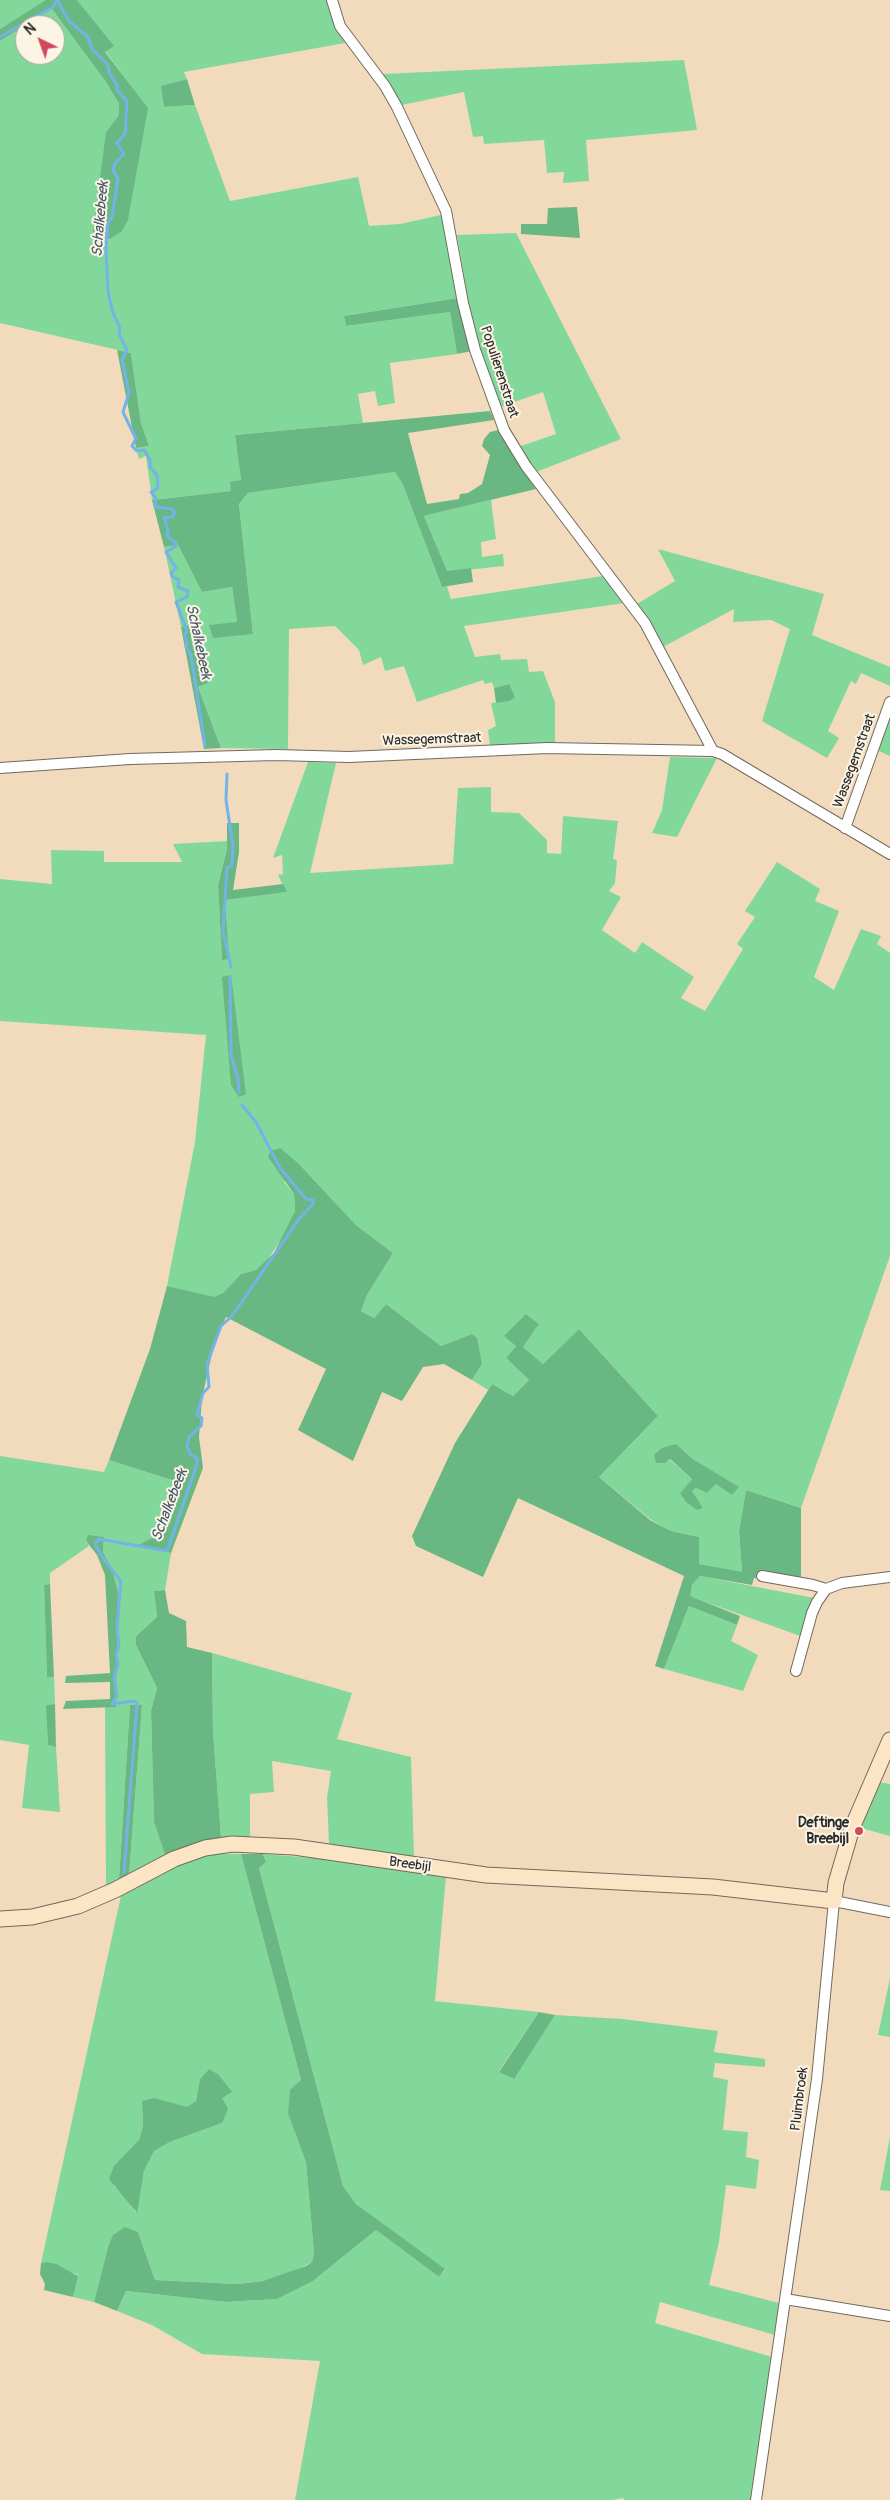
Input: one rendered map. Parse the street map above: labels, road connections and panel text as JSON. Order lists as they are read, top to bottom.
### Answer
{
  "streets": {
    "street": [
      "Populierenstraat",
      "Wassegemstraat",
      "Breebijl",
      "Pluimbroek"
    ]
  },
  "crossings": [
    ["Populierenstraat", "Wassegemstraat"],
    ["Breebijl", "Pluimbroek"]
  ],
  "water": ["Schalkebeek"],
  "places": ["Deftinge Breebijl"],
  "north": "top left"
}
